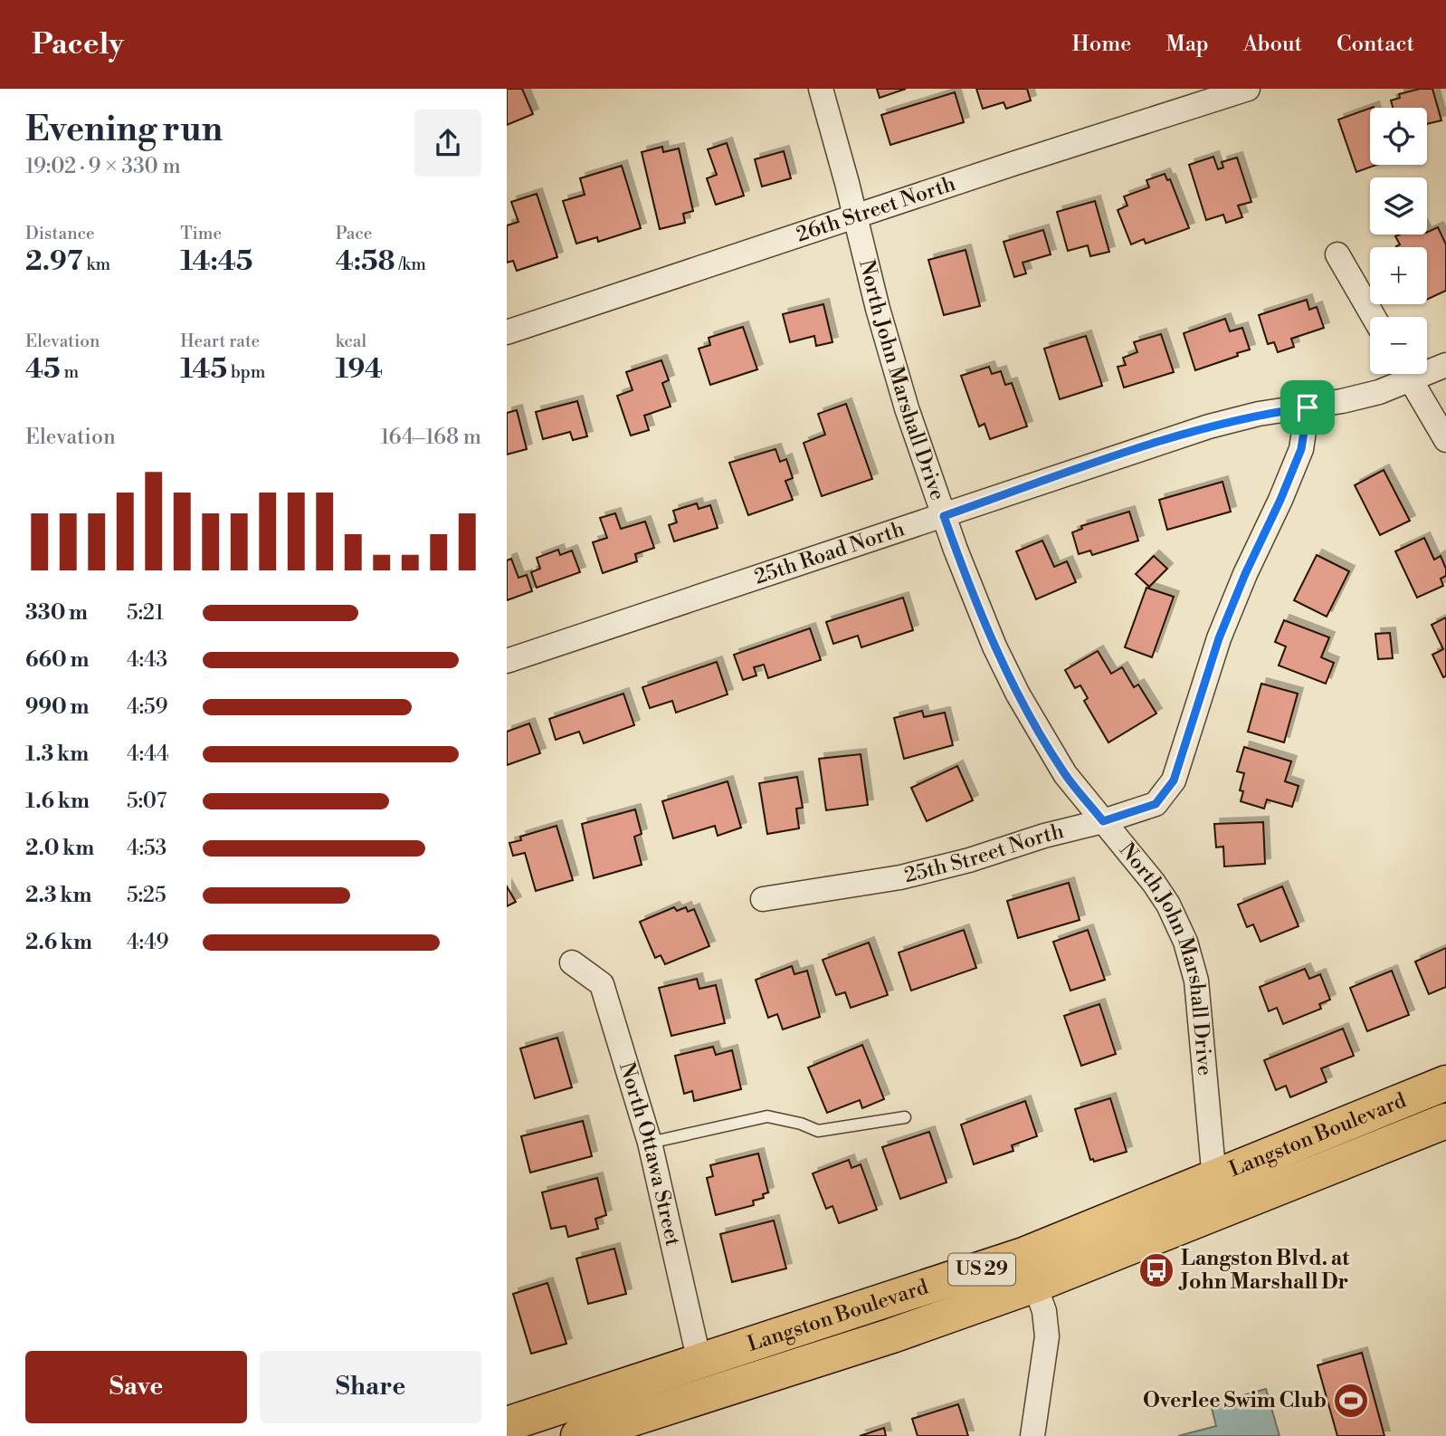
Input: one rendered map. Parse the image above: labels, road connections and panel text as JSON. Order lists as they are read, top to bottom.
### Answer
{
  "streets": {
    "main road": ["Langston Boulevard", "US 29"],
    "street": [
      "26th Street North",
      "North John Marshall Drive",
      "25th Road North",
      "25th Street North",
      "North Ottawa Street"
    ]
  },
  "crossings": [
    ["26th Street North", "North John Marshall Drive"],
    ["North John Marshall Drive", "25th Road North"],
    ["North John Marshall Drive", "25th Street North"],
    ["North John Marshall Drive", "Langston Boulevard"],
    ["25th Road North", "25th Street North"],
    ["Langston Boulevard", "North Ottawa Street"]
  ],
  "places": {
    "bus stop": ["Langston Blvd. at John Marshall Dr"],
    "sports": ["Overlee Swim Club"]
  },
  "page": {
    "header": "Pacely",
    "nav": [
      "Home",
      "Map",
      "About",
      "Contact"
    ],
    "heading": ["Evening run", "19:02 · 9 × 330 m"],
    "map_buttons": ["+", "−"],
    "stats": [
      ["Distance", "2.97 km"],
      ["Time", "14:45"],
      ["Pace", "4:58 /km"],
      ["Elevation", "45 m"],
      ["Heart rate", "145 bpm"],
      ["kcal", "194"]
    ],
    "chart": ["Elevation", "164–168 m"],
    "list": [
      {
        "name": "330 m",
        "note": "5:21"
      },
      {
        "name": "660 m",
        "note": "4:43"
      },
      {
        "name": "990 m",
        "note": "4:59"
      },
      {
        "name": "1.3 km",
        "note": "4:44"
      },
      {
        "name": "1.6 km",
        "note": "5:07"
      },
      {
        "name": "2.0 km",
        "note": "4:53"
      },
      {
        "name": "2.3 km",
        "note": "5:25"
      },
      {
        "name": "2.6 km",
        "note": "4:49"
      }
    ],
    "buttons": ["Save", "Share"]
  }
}
